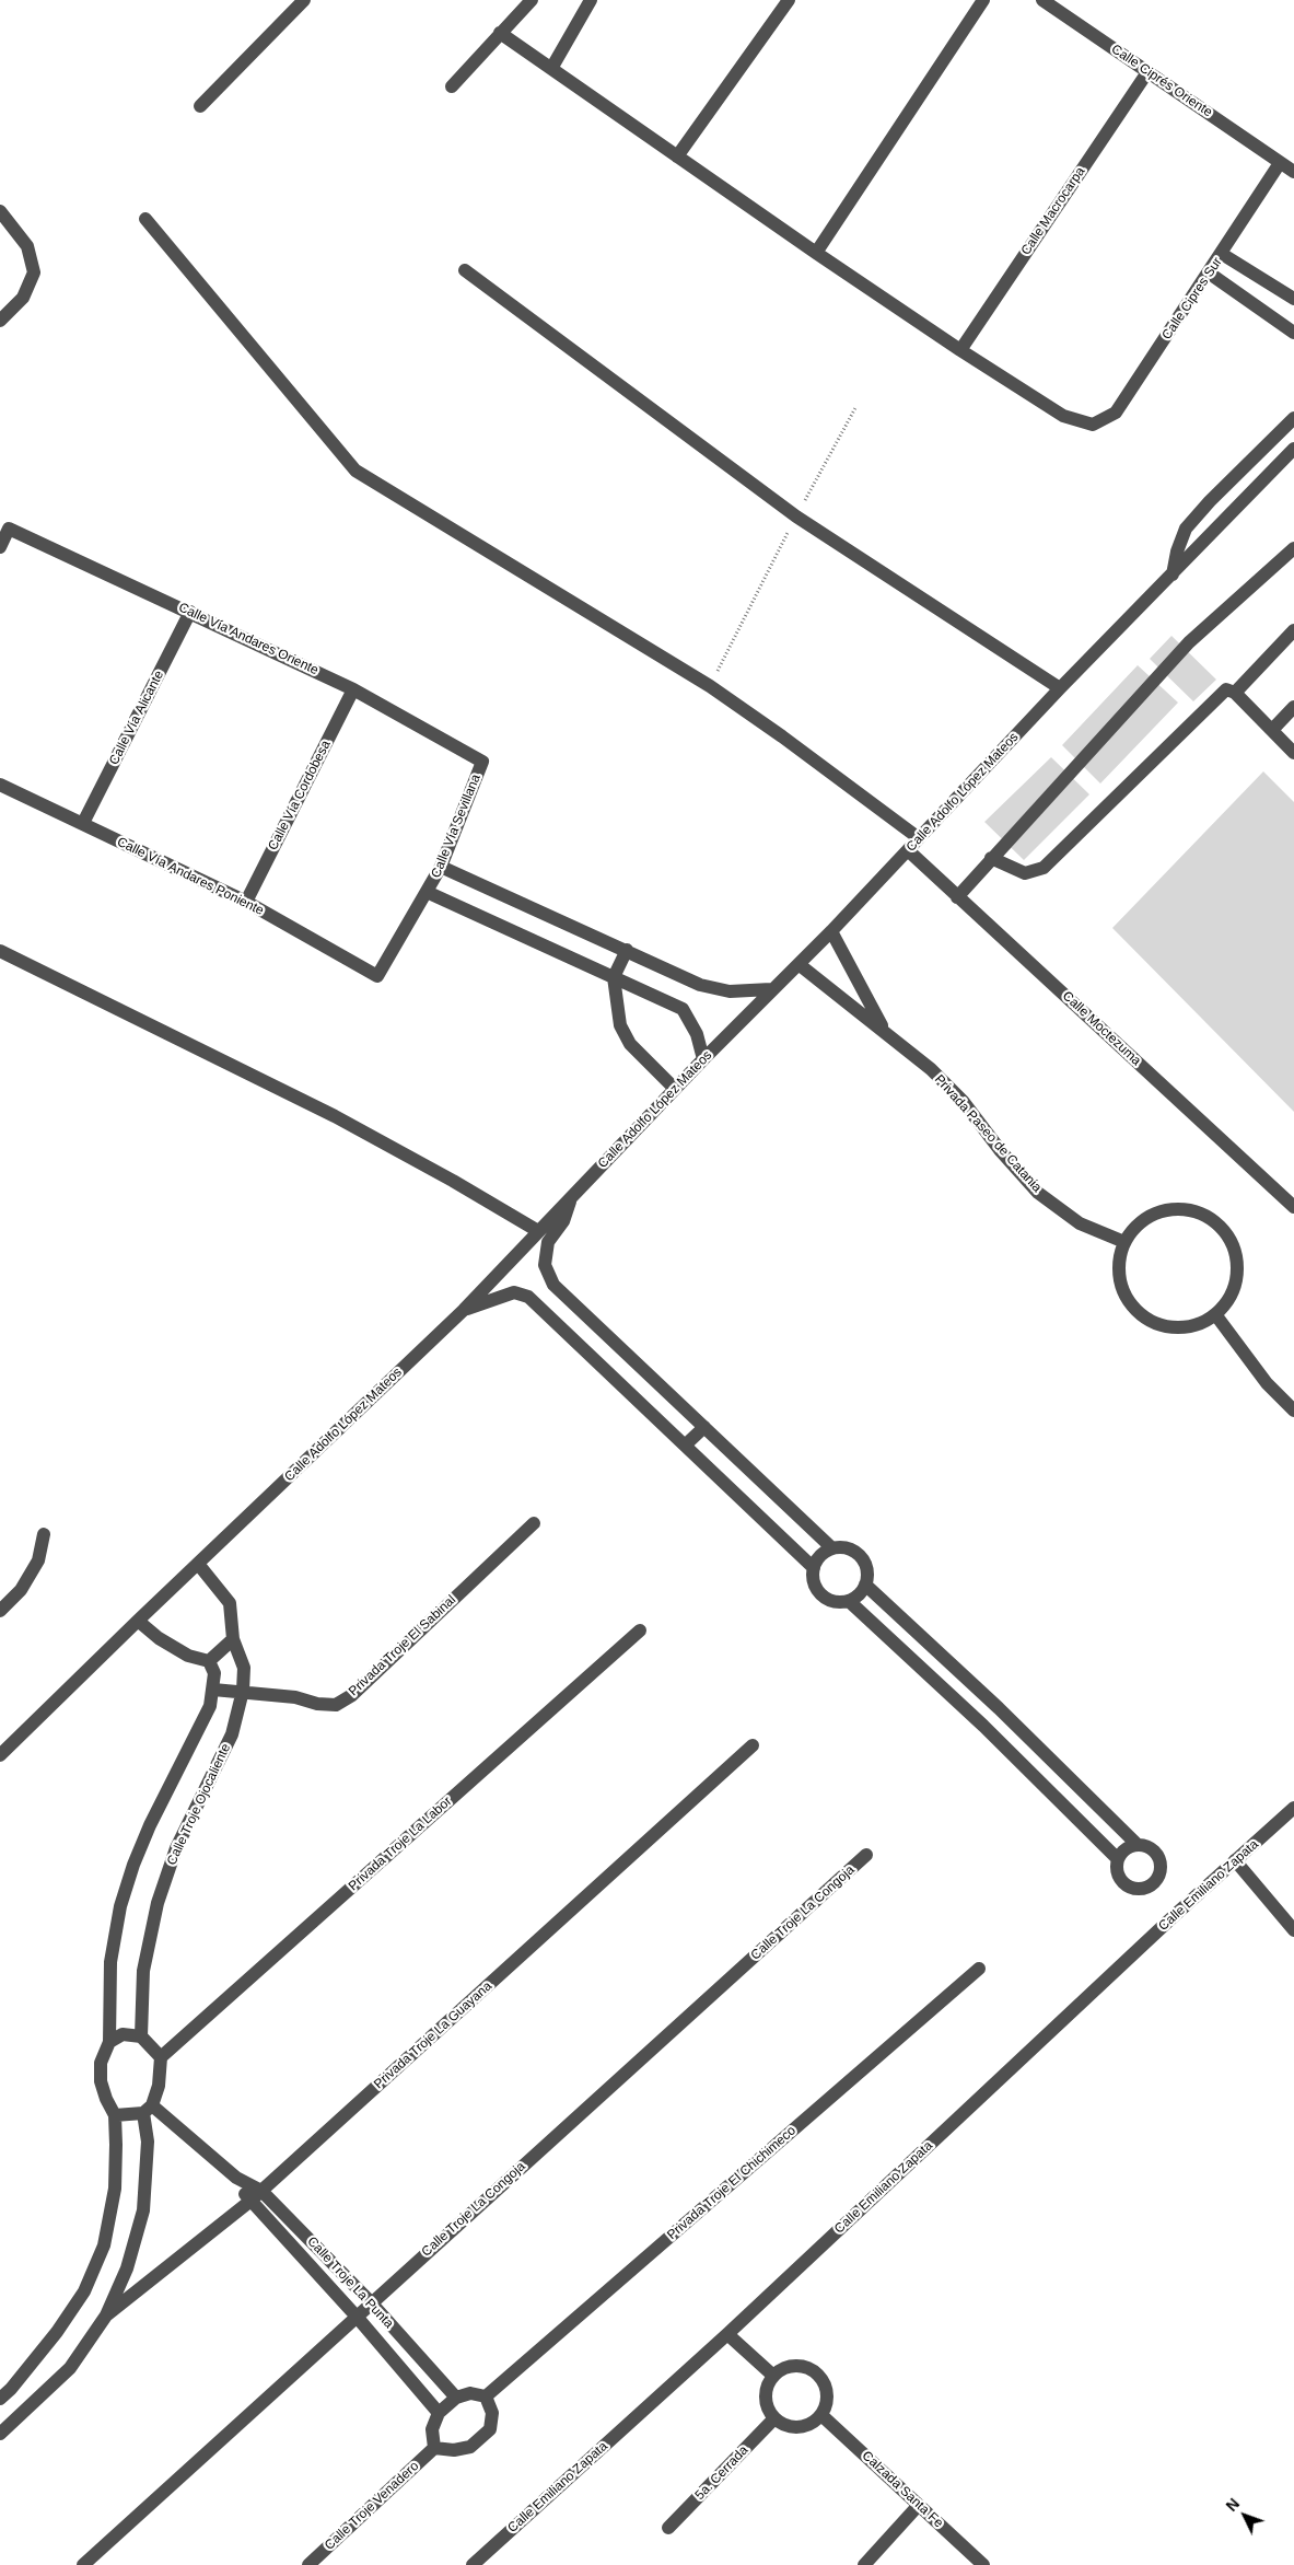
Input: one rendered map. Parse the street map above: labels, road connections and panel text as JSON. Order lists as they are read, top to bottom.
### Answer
{
  "streets": {
    "street": [
      "Calle Ciprés Oriente",
      "Calle Macrocarpa",
      "Calle Cipres Sur",
      "Calle Vía Andares Oriente",
      "Calle Vía Alicante",
      "Calle Adolfo López Mateos",
      "Calle Vía Cordobesa",
      "Calle Vía Sevillana",
      "Calle Vía Andares Poniente",
      "Calle Moctezuma",
      "Privada Paseo de Catania",
      "Privada Troje El Sabinal",
      "Calle Troje Ojocaliente",
      "Privada Troje La Labor",
      "Calle Emiliano Zapata",
      "Calle Troje La Congoja",
      "Privada Troje La Guayana",
      "Privada Troje El Chichimeco",
      "Calle Troje La Punta",
      "5a. Cerrada",
      "Calzada Santa Fe",
      "Calle Troje Venadero"
    ]
  },
  "crossings": [
    ["Calle Ciprés Oriente", "Calle Macrocarpa"],
    ["Calle Ciprés Oriente", "Calle Cipres Sur"],
    ["Calle Macrocarpa", "Calle Cipres Sur"],
    ["Calle Vía Andares Oriente", "Calle Vía Alicante"],
    ["Calle Vía Andares Oriente", "Calle Vía Cordobesa"],
    ["Calle Vía Andares Oriente", "Calle Vía Sevillana"],
    ["Calle Vía Alicante", "Calle Vía Andares Poniente"],
    ["Calle Adolfo López Mateos", "Calle Moctezuma"],
    ["Calle Adolfo López Mateos", "Privada Paseo de Catania"],
    ["Calle Adolfo López Mateos", "Calle Troje Ojocaliente"],
    ["Calle Vía Cordobesa", "Calle Vía Andares Poniente"],
    ["Calle Vía Sevillana", "Calle Vía Andares Poniente"],
    ["Privada Troje El Sabinal", "Calle Troje Ojocaliente"],
    ["Calle Troje Ojocaliente", "Privada Troje La Labor"],
    ["Calle Troje Ojocaliente", "Calle Troje La Punta"],
    ["Privada Troje La Labor", "Calle Troje La Punta"],
    ["Calle Troje La Congoja", "Calle Troje La Punta"],
    ["Privada Troje La Guayana", "Calle Troje La Punta"],
    ["Privada Troje El Chichimeco", "Calle Troje La Punta"],
    ["Privada Troje El Chichimeco", "Calle Troje Venadero"],
    ["Calle Troje La Punta", "Calle Troje Venadero"],
    ["5a. Cerrada", "Calzada Santa Fe"]
  ],
  "north": "top left"
}
